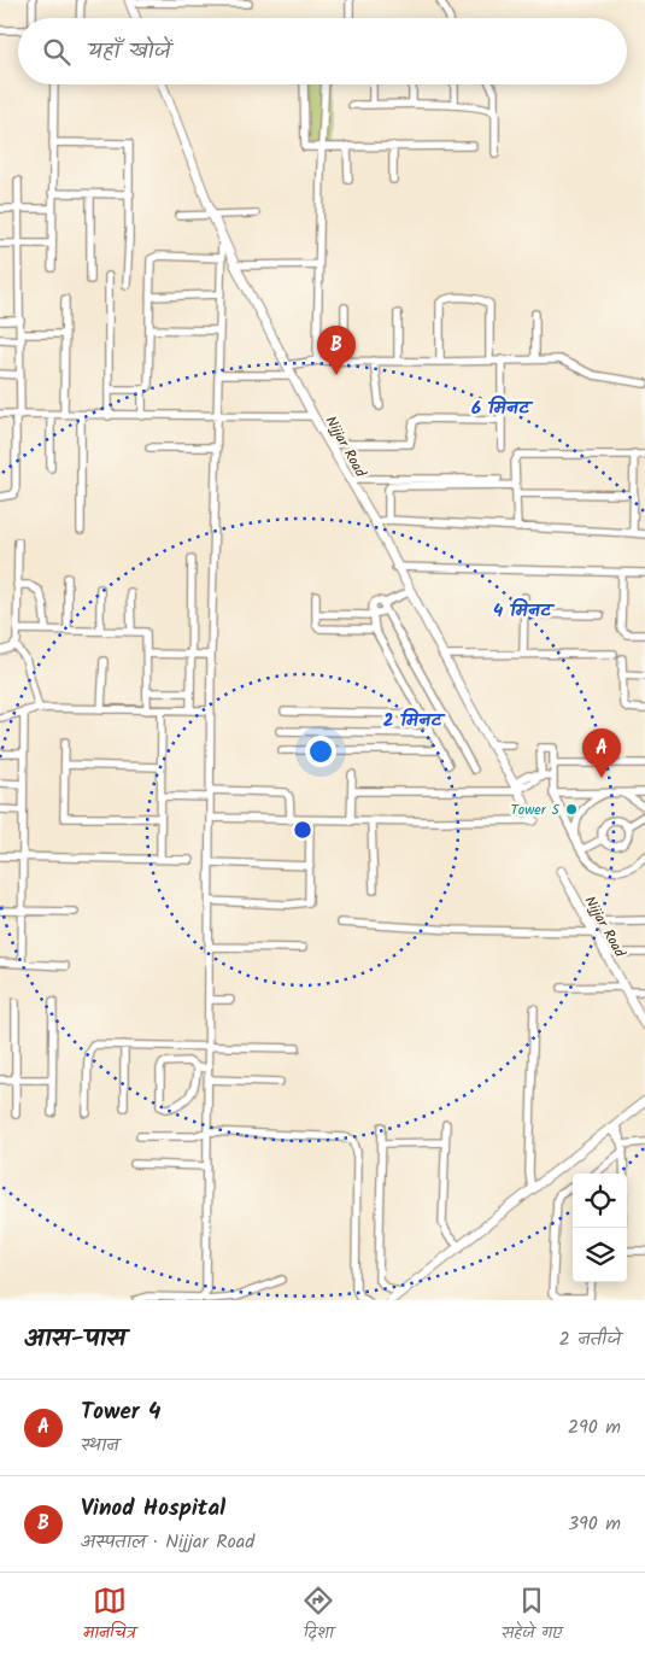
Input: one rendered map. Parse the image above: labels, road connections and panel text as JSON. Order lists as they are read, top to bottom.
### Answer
{
  "streets": {
    "street": ["Nijjar Road"]
  },
  "places": ["Tower 5"],
  "page": {
    "search": "यहाँ खोजें",
    "pins": ["B", "A"],
    "heading": ["आस-पास", "2 नतीजे"],
    "list": [
      {
        "mark": "A",
        "name": "Tower 4",
        "note": "स्थान",
        "value": "290 m"
      },
      {
        "mark": "B",
        "name": "Vinod Hospital",
        "note": "अस्पताल · Nijjar Road",
        "value": "390 m"
      }
    ],
    "nav": ["मानचित्र", "दिशा", "सहेजे गए"]
  },
  "rings": ["6 मिनट", "4 मिनट", "2 मिनट"]
}
